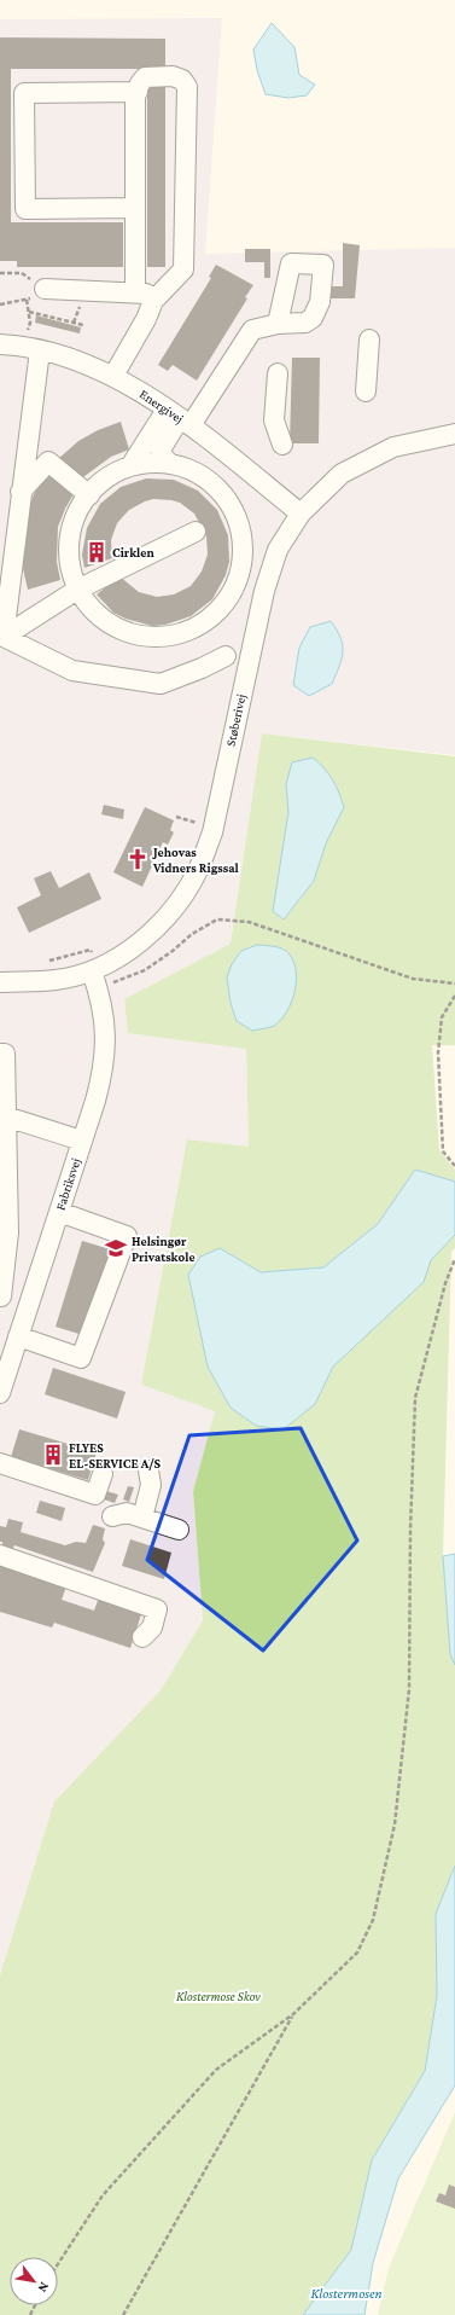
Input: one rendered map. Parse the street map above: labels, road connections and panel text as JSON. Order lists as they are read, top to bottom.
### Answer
{
  "streets": {
    "street": ["Energivej", "Støberivej", "Fabriksvej"]
  },
  "crossings": [
    ["Energivej", "Støberivej"],
    ["Støberivej", "Fabriksvej"]
  ],
  "water": ["Klostermosen"],
  "parks": ["Klostermose Skov"],
  "places": {
    "building": ["Cirklen", "FLYES EL-SERVICE A/S"],
    "church": ["Jehovas Vidners Rigssal"],
    "school or university": ["Helsingør Privatskole"]
  },
  "north": "bottom right"
}
